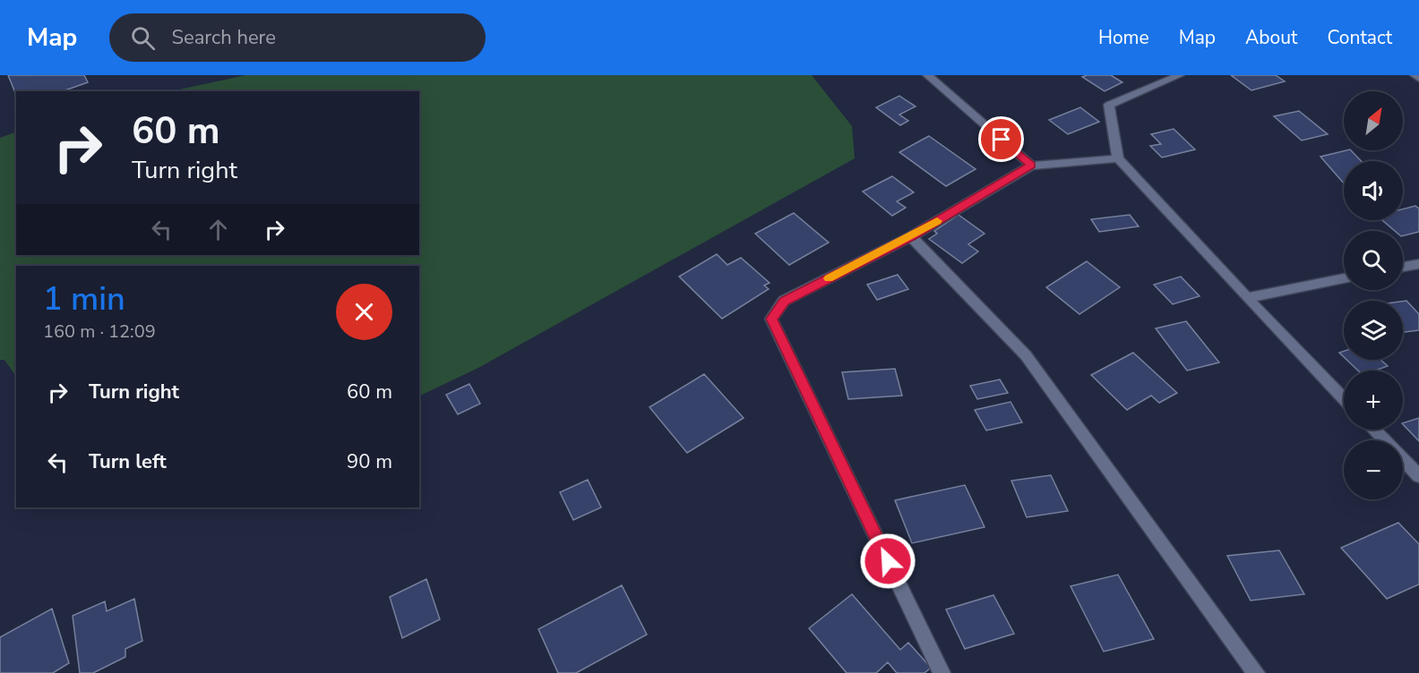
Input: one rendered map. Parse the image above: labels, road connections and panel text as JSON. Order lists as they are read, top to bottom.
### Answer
{
  "north": "top right",
  "page": {
    "header": "Map",
    "search": "Search here",
    "nav": [
      "Home",
      "Map",
      "About",
      "Contact"
    ],
    "map_buttons": ["+", "−"],
    "turn": ["60 m", "Turn right"],
    "heading": ["1 min", "160 m · 12:09"],
    "list": [
      {
        "name": "Turn right",
        "value": "60 m"
      },
      {
        "name": "Turn left",
        "value": "90 m"
      }
    ]
  }
}
